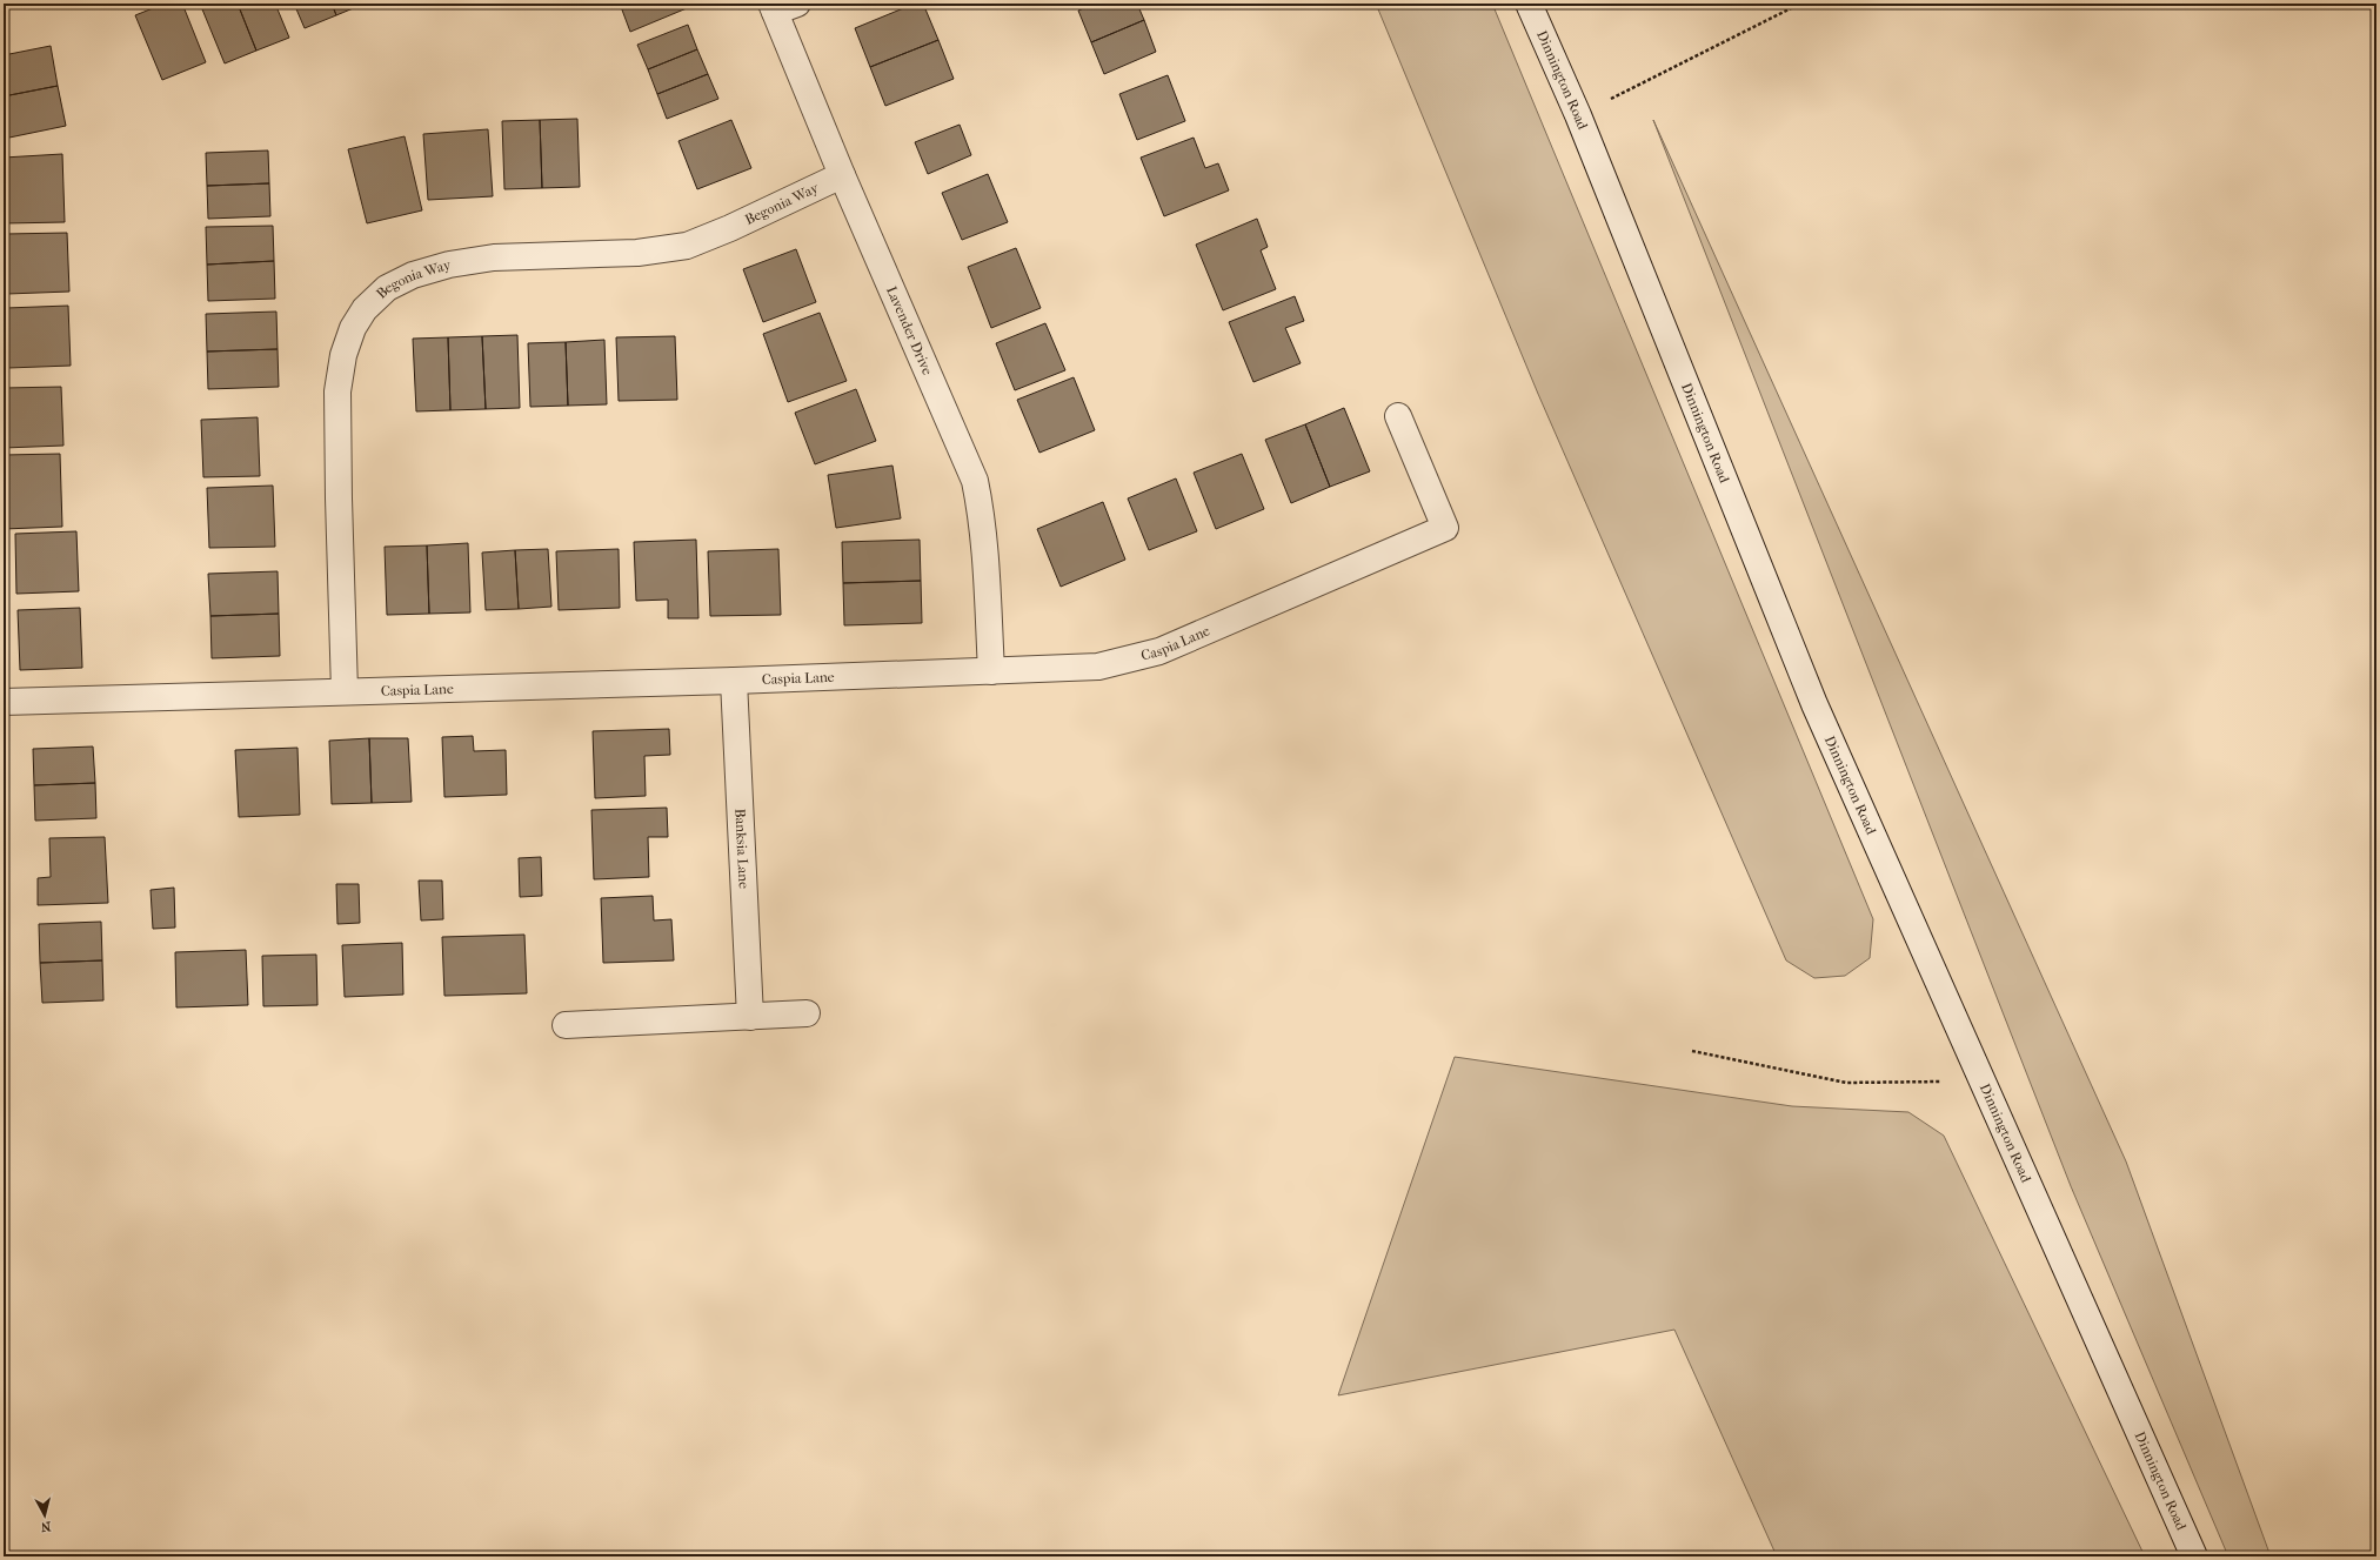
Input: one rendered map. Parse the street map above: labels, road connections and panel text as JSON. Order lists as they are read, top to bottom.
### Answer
{
  "streets": {
    "street": [
      "Dinnington Road",
      "Begonia Way",
      "Lavender Drive",
      "Caspia Lane",
      "Banksia Lane"
    ]
  },
  "crossings": [
    ["Begonia Way", "Lavender Drive"],
    ["Begonia Way", "Caspia Lane"],
    ["Lavender Drive", "Caspia Lane"],
    ["Caspia Lane", "Banksia Lane"]
  ],
  "north": "bottom"
}
